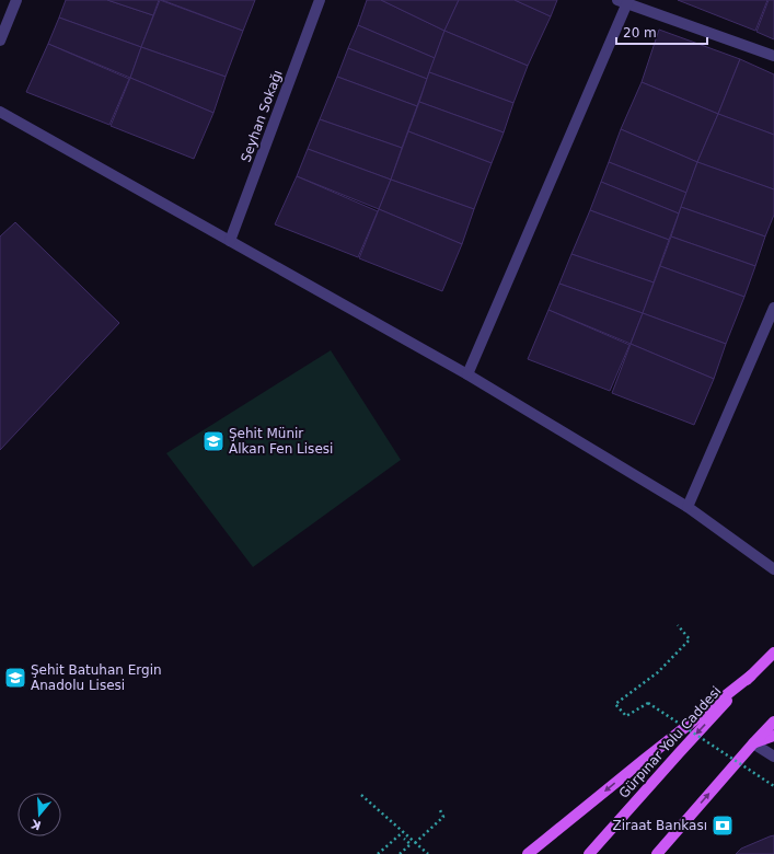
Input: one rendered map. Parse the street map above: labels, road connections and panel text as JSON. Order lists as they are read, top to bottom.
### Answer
{
  "streets": {
    "main road": ["Gürpınar Yolu Caddesi"],
    "street": ["Seyhan Sokağı"]
  },
  "places": {
    "school or university": ["Şehit Münir Alkan Fen Lisesi", "Şehit Batuhan Ergin Anadolu Lisesi"],
    "bank": ["Ziraat Bankası"]
  },
  "scale_bar": "20 m",
  "north": "bottom"
}
